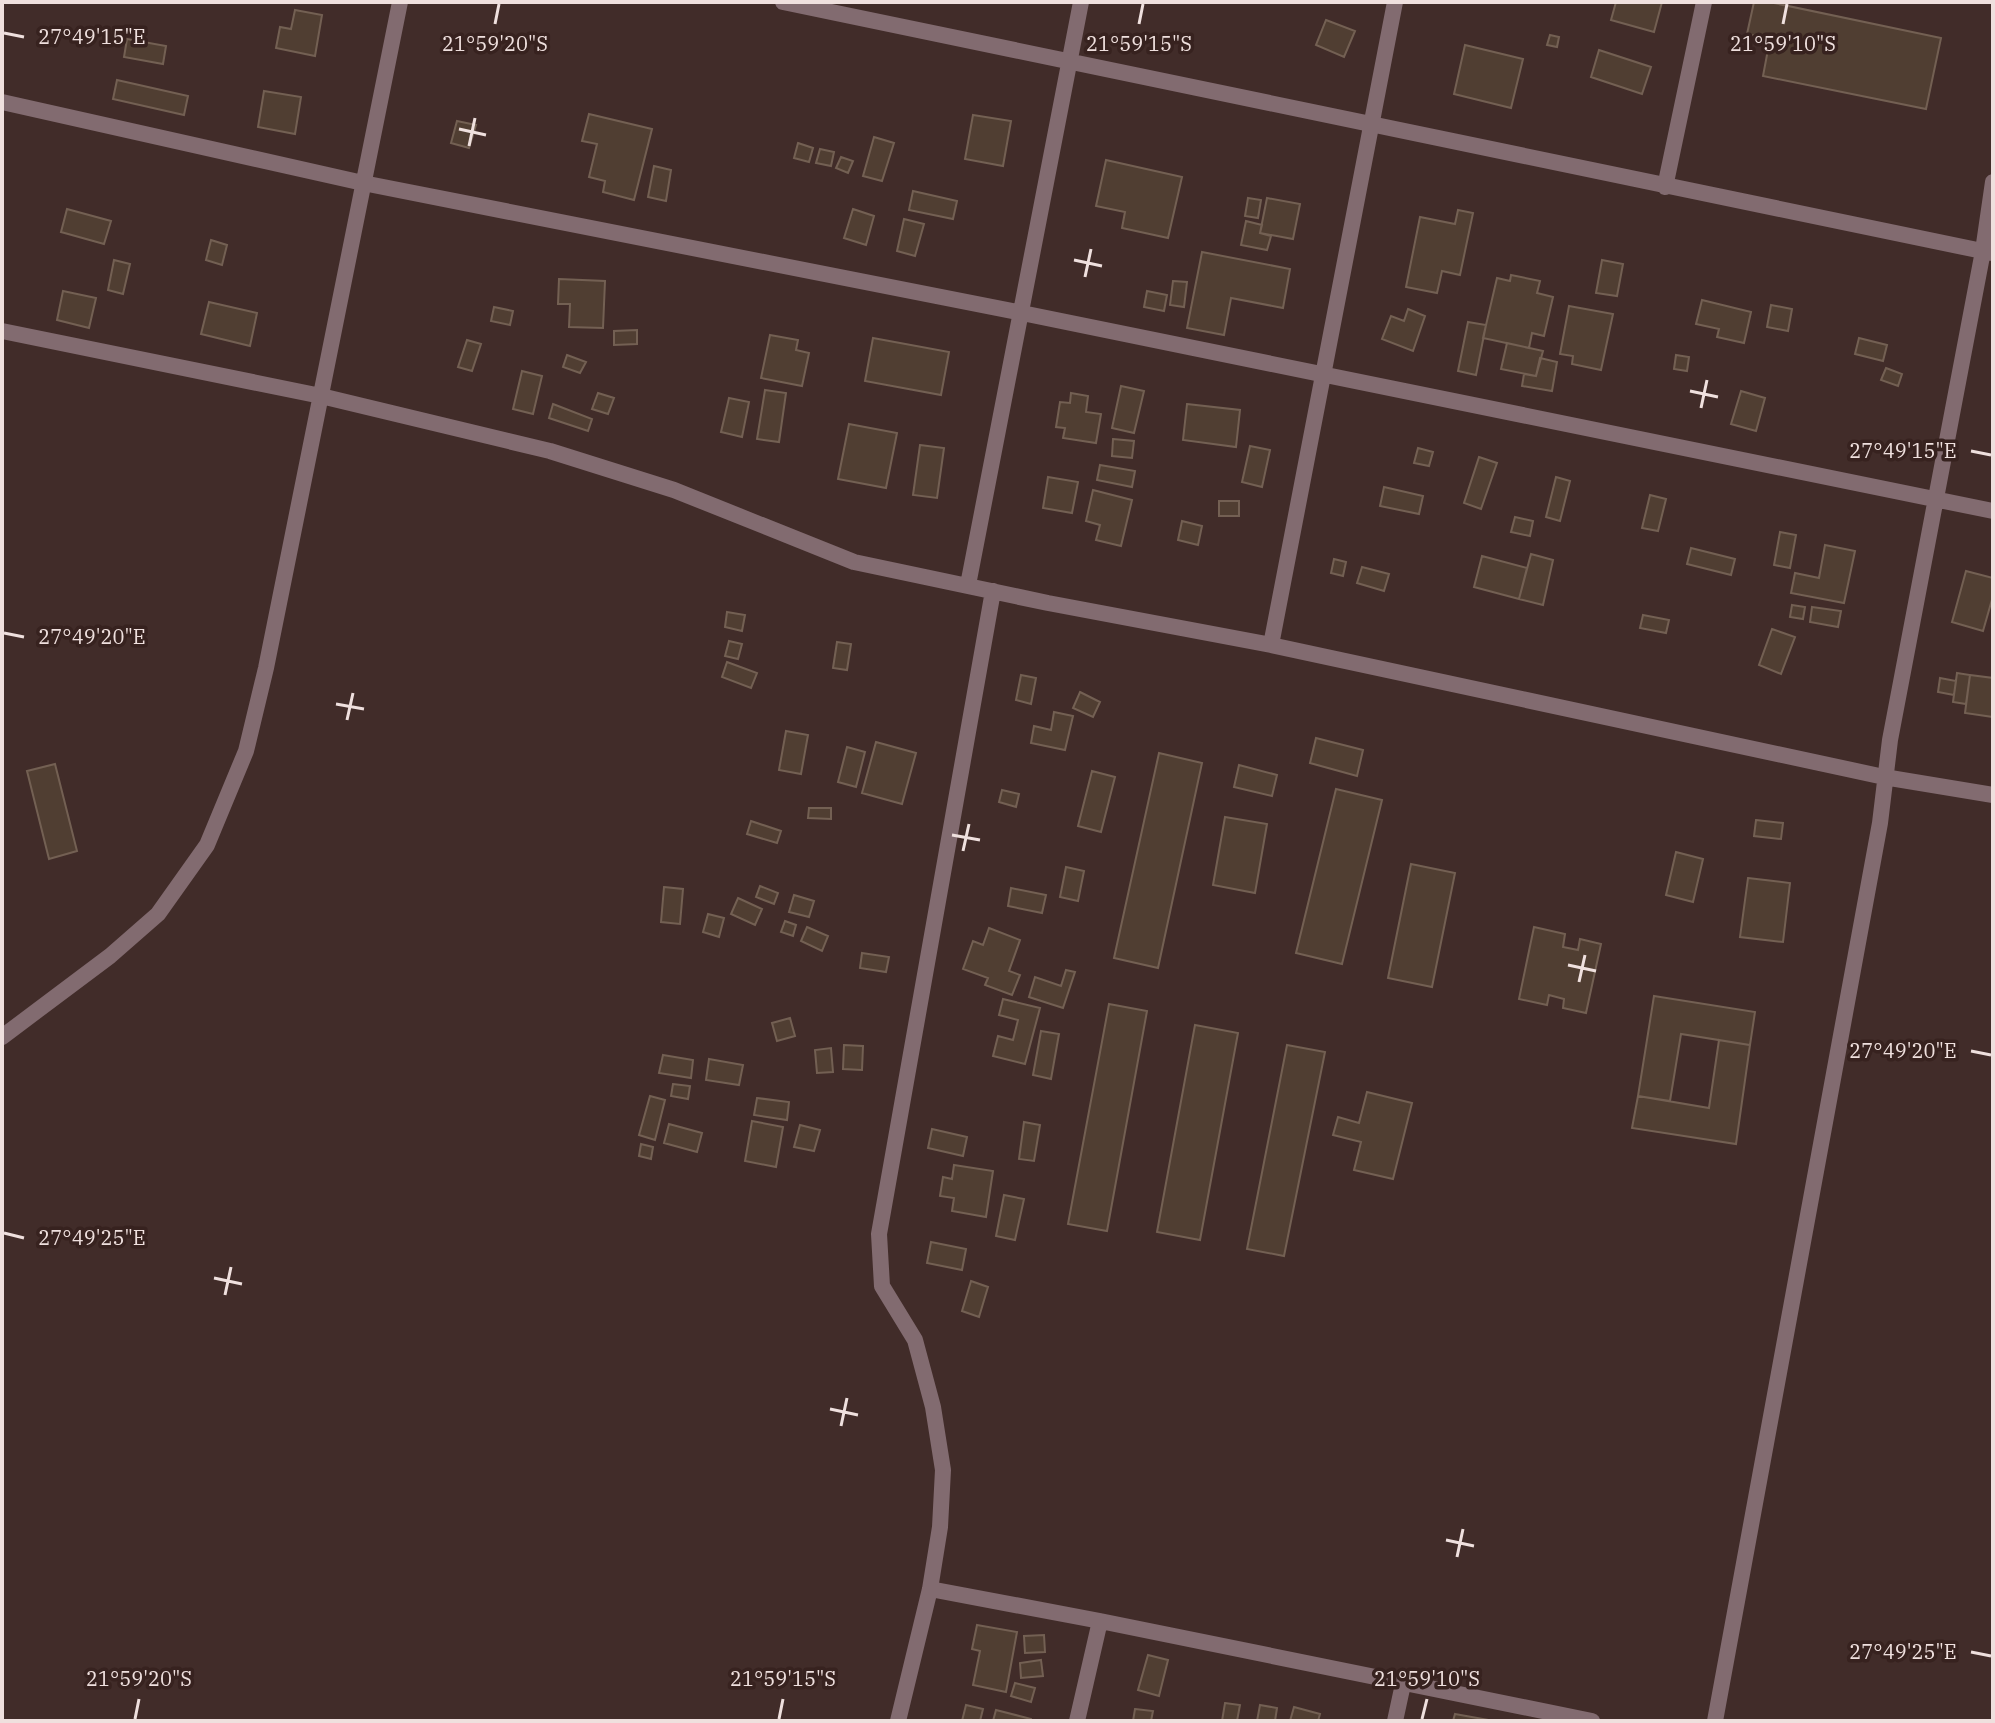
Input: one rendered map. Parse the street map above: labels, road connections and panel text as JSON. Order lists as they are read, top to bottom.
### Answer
{
  "coordinates": [
    "27°49'15\"E",
    "21°59'20\"S",
    "21°59'15\"S",
    "21°59'10\"S",
    "27°49'20\"E",
    "27°49'25\"E"
  ]
}
